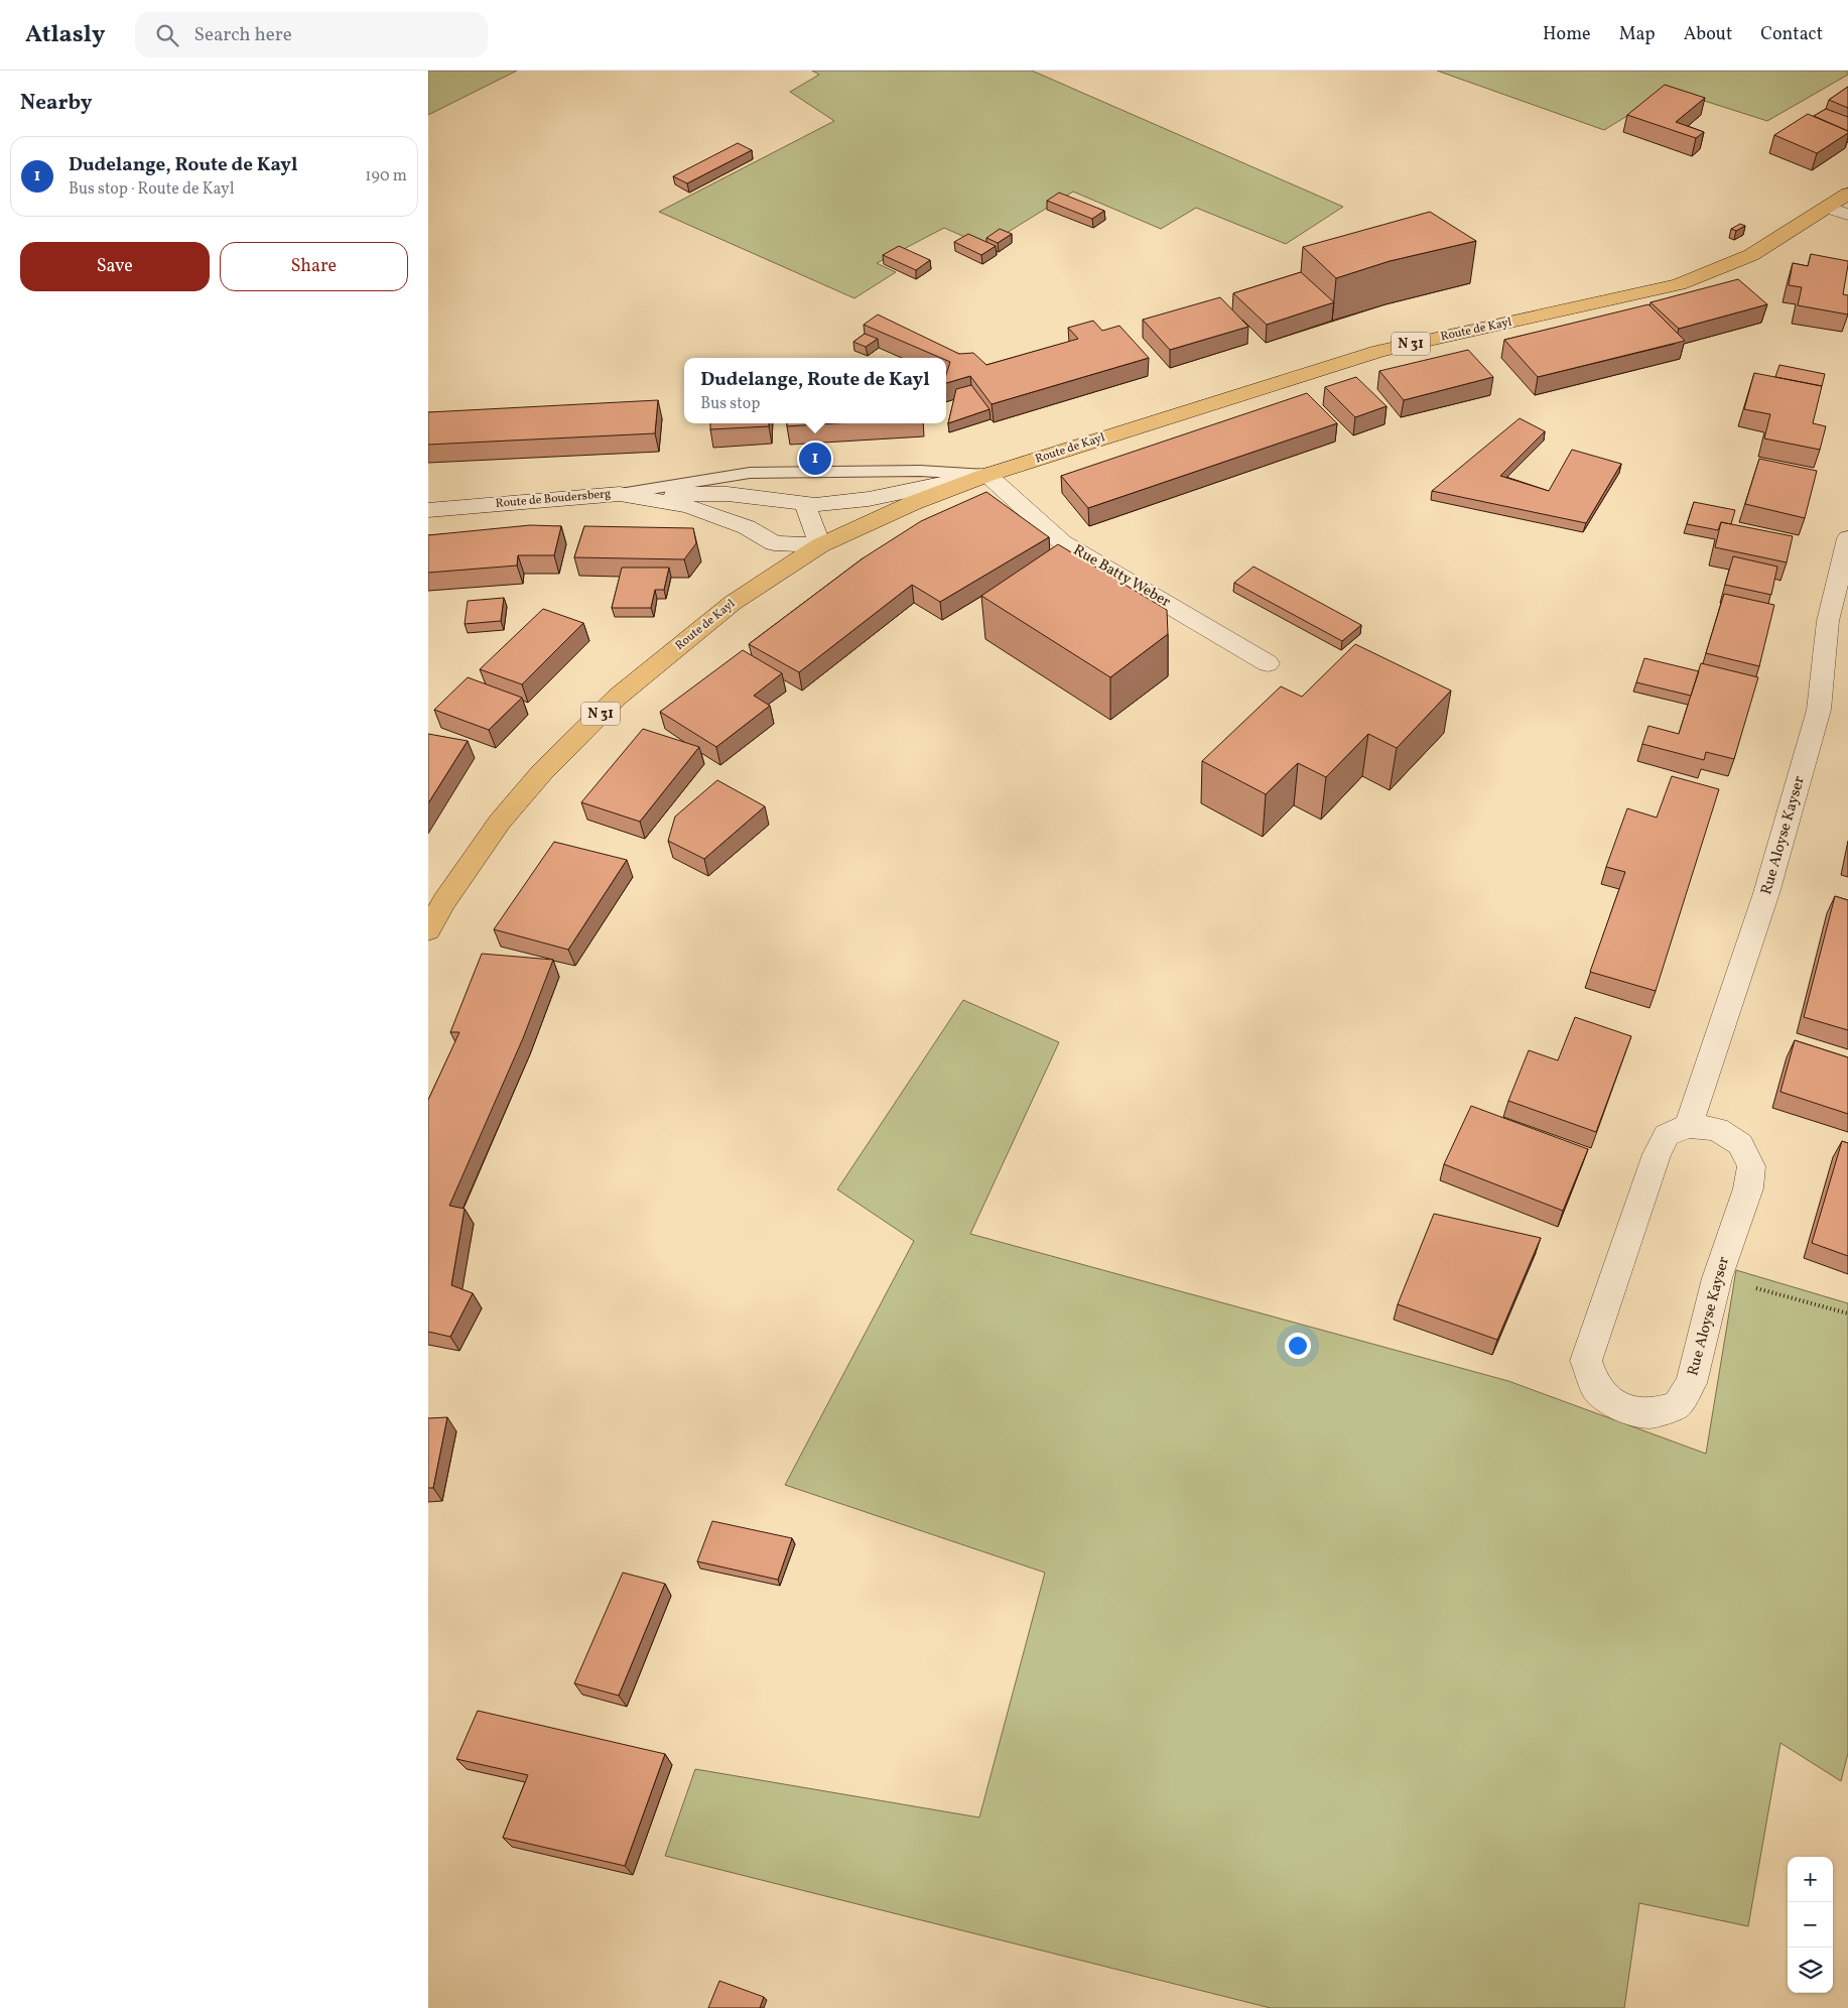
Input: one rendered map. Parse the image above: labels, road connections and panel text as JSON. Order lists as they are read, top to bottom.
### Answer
{
  "streets": {
    "main road": ["Route de Kayl", "N 31"],
    "street": ["Route de Boudersberg", "Rue Batty Weber", "Rue Aloyse Kayser"]
  },
  "crossings": [
    ["Route de Kayl", "Route de Boudersberg"],
    ["Route de Kayl", "Rue Batty Weber"]
  ],
  "page": {
    "header": "Atlasly",
    "search": "Search here",
    "nav": [
      "Home",
      "Map",
      "About",
      "Contact"
    ],
    "heading": "Nearby",
    "list": [
      {
        "mark": "1",
        "name": "Dudelange, Route de Kayl",
        "note": "Bus stop · Route de Kayl",
        "value": "190 m"
      }
    ],
    "buttons": ["Save", "Share"],
    "popup": ["Dudelange, Route de Kayl", "Bus stop"],
    "pins": "1",
    "map_buttons": ["+", "−"]
  }
}
